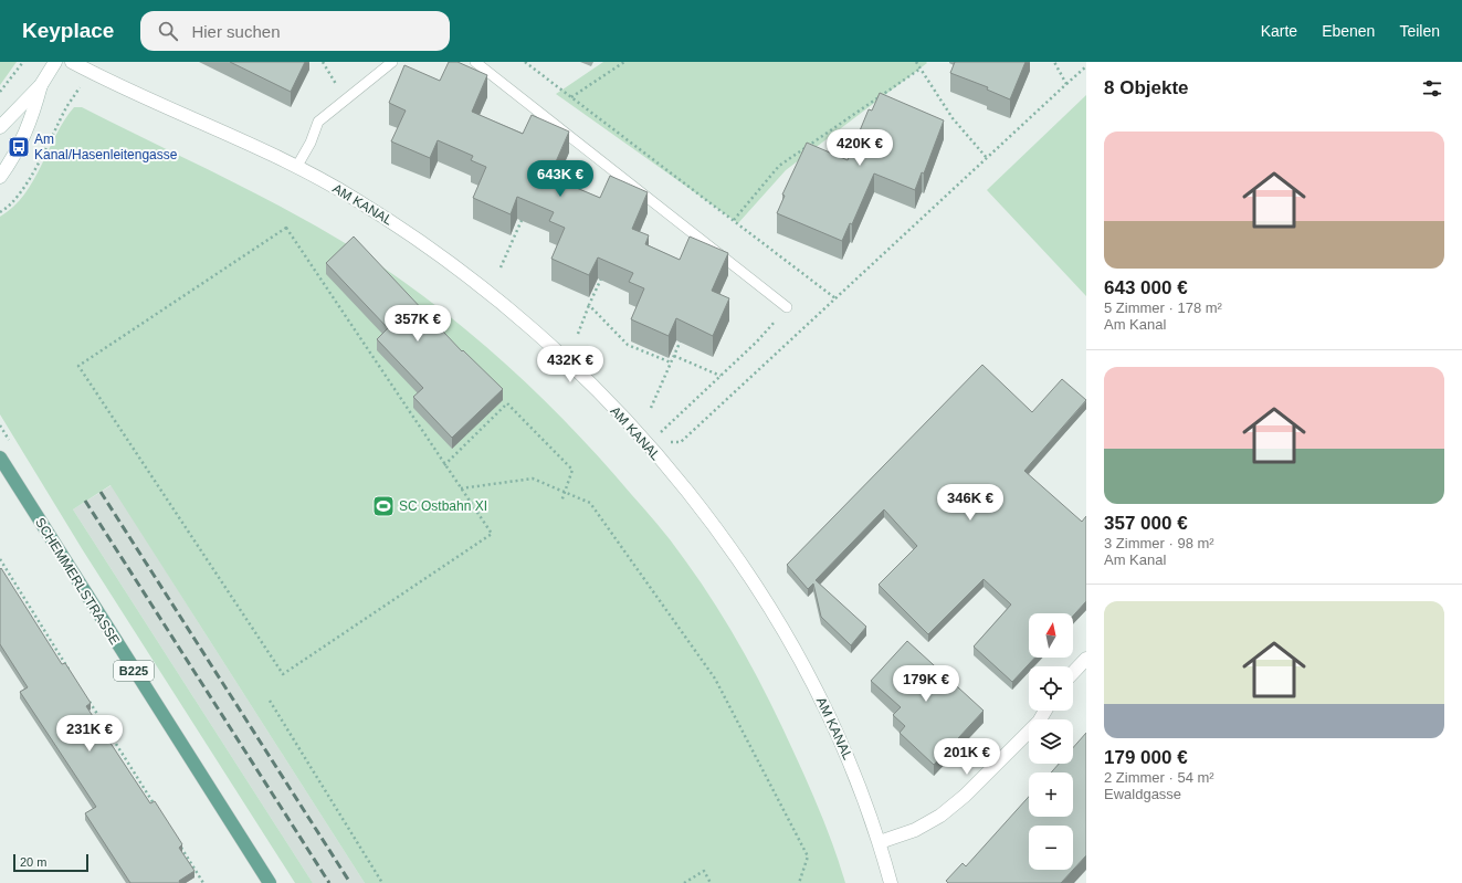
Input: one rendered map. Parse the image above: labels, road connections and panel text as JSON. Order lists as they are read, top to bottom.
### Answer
{
  "streets": {
    "main road": ["SCHEMMERLSTRASSE", "B225"],
    "street": ["AM KANAL"]
  },
  "places": {
    "bus stop": ["Am Kanal/Hasenleitengasse"],
    "sports": ["SC Ostbahn XI"]
  },
  "scale_bar": "20 m",
  "north": "top",
  "page": {
    "header": "Keyplace",
    "search": "Hier suchen",
    "nav": ["Karte", "Ebenen", "Teilen"],
    "heading": "8 Objekte",
    "list": [
      {
        "name": "643 000 €",
        "note": "5 Zimmer · 178 m² · Am Kanal"
      },
      {
        "name": "357 000 €",
        "note": "3 Zimmer · 98 m² · Am Kanal"
      },
      {
        "name": "179 000 €",
        "note": "2 Zimmer · 54 m² · Ewaldgasse"
      }
    ],
    "price": [
      "420K €",
      "643K €",
      "357K €",
      "432K €",
      "346K €",
      "179K €",
      "231K €",
      "201K €"
    ],
    "map_buttons": ["+", "−"],
    "scale": "20 m"
  }
}
